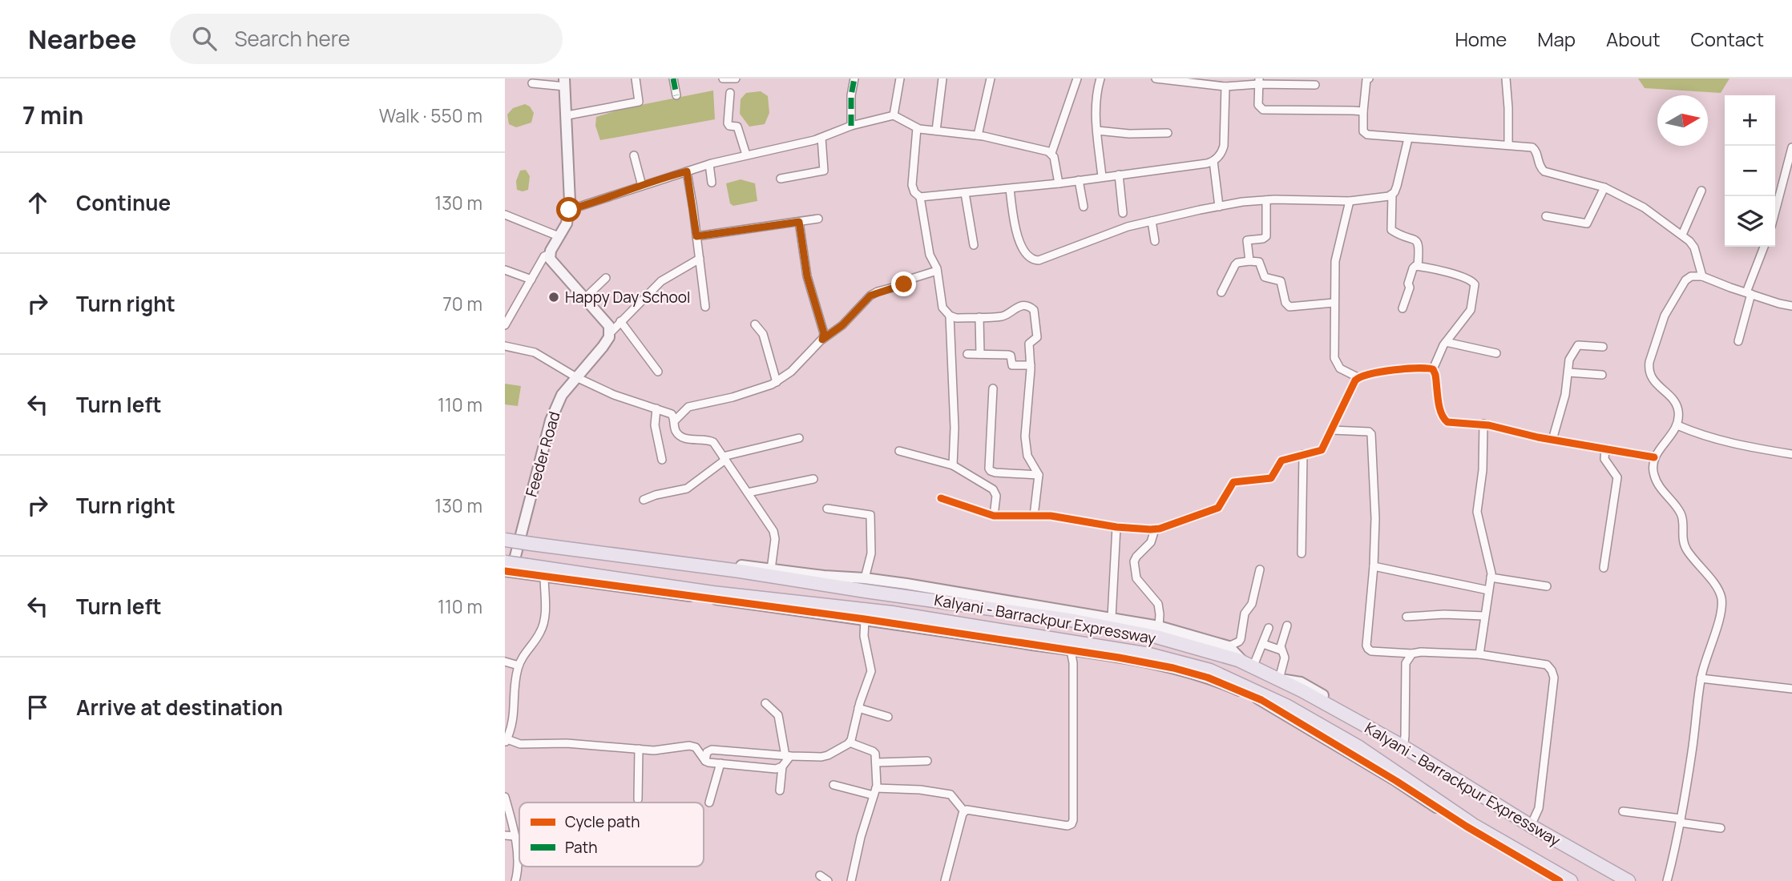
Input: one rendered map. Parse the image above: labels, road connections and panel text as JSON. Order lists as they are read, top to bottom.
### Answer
{
  "streets": {
    "highway": ["Kalyani - Barrackpur Expressway"],
    "street": ["Feeder Road"]
  },
  "crossings": [
    ["Feeder Road", "Kalyani - Barrackpur Expressway"]
  ],
  "places": ["Happy Day School"],
  "legend": ["Cycle path", "Path"],
  "north": "right",
  "page": {
    "header": "Nearbee",
    "search": "Search here",
    "nav": [
      "Home",
      "Map",
      "About",
      "Contact"
    ],
    "heading": ["7 min", "Walk · 550 m"],
    "map_buttons": ["+", "−"],
    "list": [
      ["Continue", "130 m"],
      ["Turn right", "70 m"],
      ["Turn left", "110 m"],
      ["Turn right", "130 m"],
      ["Turn left", "110 m"],
      "Arrive at destination"
    ]
  }
}
